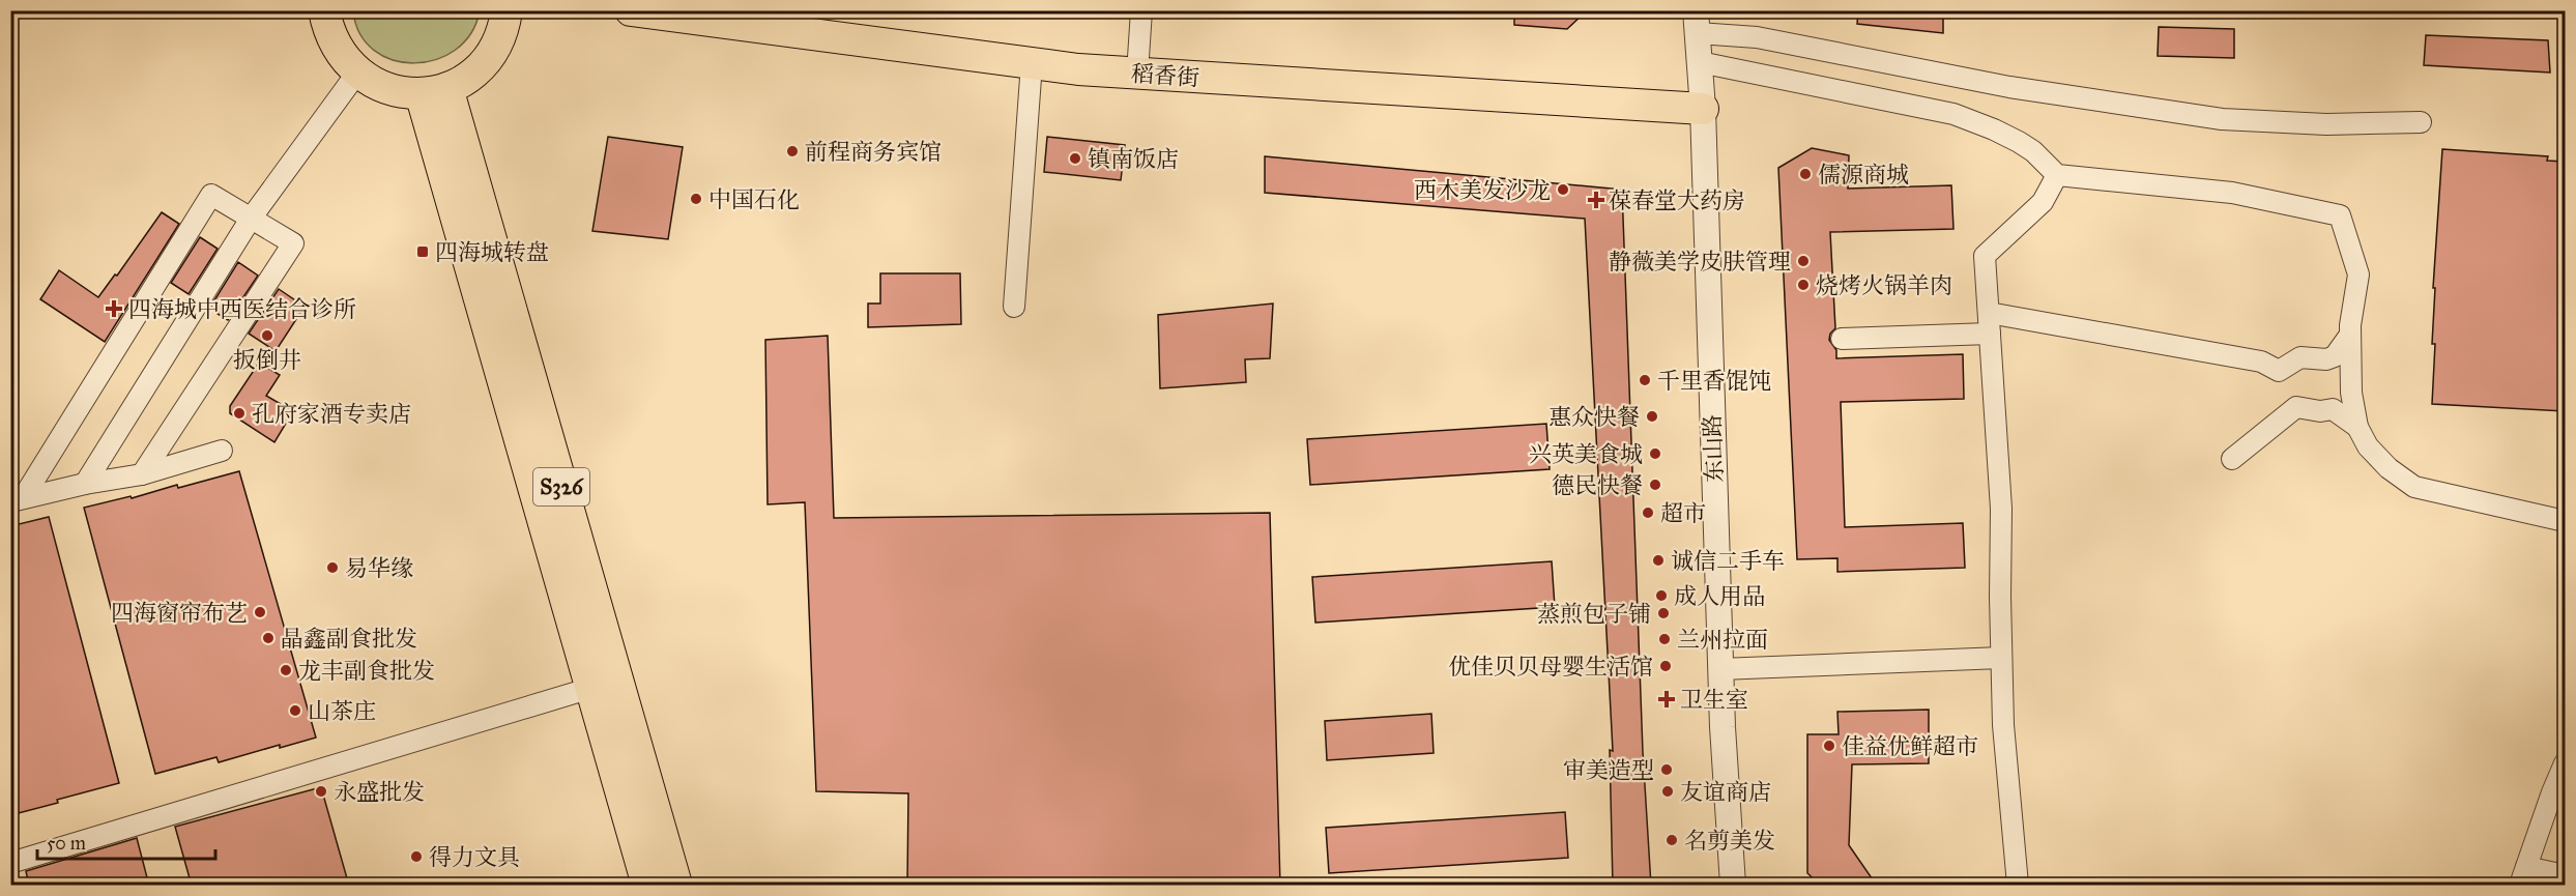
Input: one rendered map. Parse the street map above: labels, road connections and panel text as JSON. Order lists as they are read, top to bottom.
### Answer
{
  "streets": {
    "main road": ["稻香街", "S326"],
    "street": ["东山路"]
  },
  "crossings": [
    ["稻香街", "东山路"]
  ],
  "places": {
    "other": [
      "前程商务宾馆",
      "镇南饭店",
      "儒源商城",
      "西木美发沙龙",
      "中国石化",
      "静薇美学皮肤管理",
      "烧烤火锅羊肉",
      "扳倒井",
      "千里香馄饨",
      "孔府家酒专卖店",
      "惠众快餐",
      "兴英美食城",
      "德民快餐",
      "超市",
      "诚信二手车",
      "易华缘",
      "成人用品",
      "四海窗帘布艺",
      "蒸煎包子铺",
      "晶鑫副食批发",
      "兰州拉面",
      "优佳贝贝母婴生活馆",
      "龙丰副食批发",
      "山茶庄",
      "佳益优鲜超市",
      "审美造型",
      "永盛批发",
      "友谊商店",
      "名剪美发",
      "得力文具"
    ],
    "health": ["葆春堂大药房", "四海城中西医结合诊所", "卫生室"],
    "transit": ["四海城转盘"]
  },
  "scale_bar": "50 m"
}
